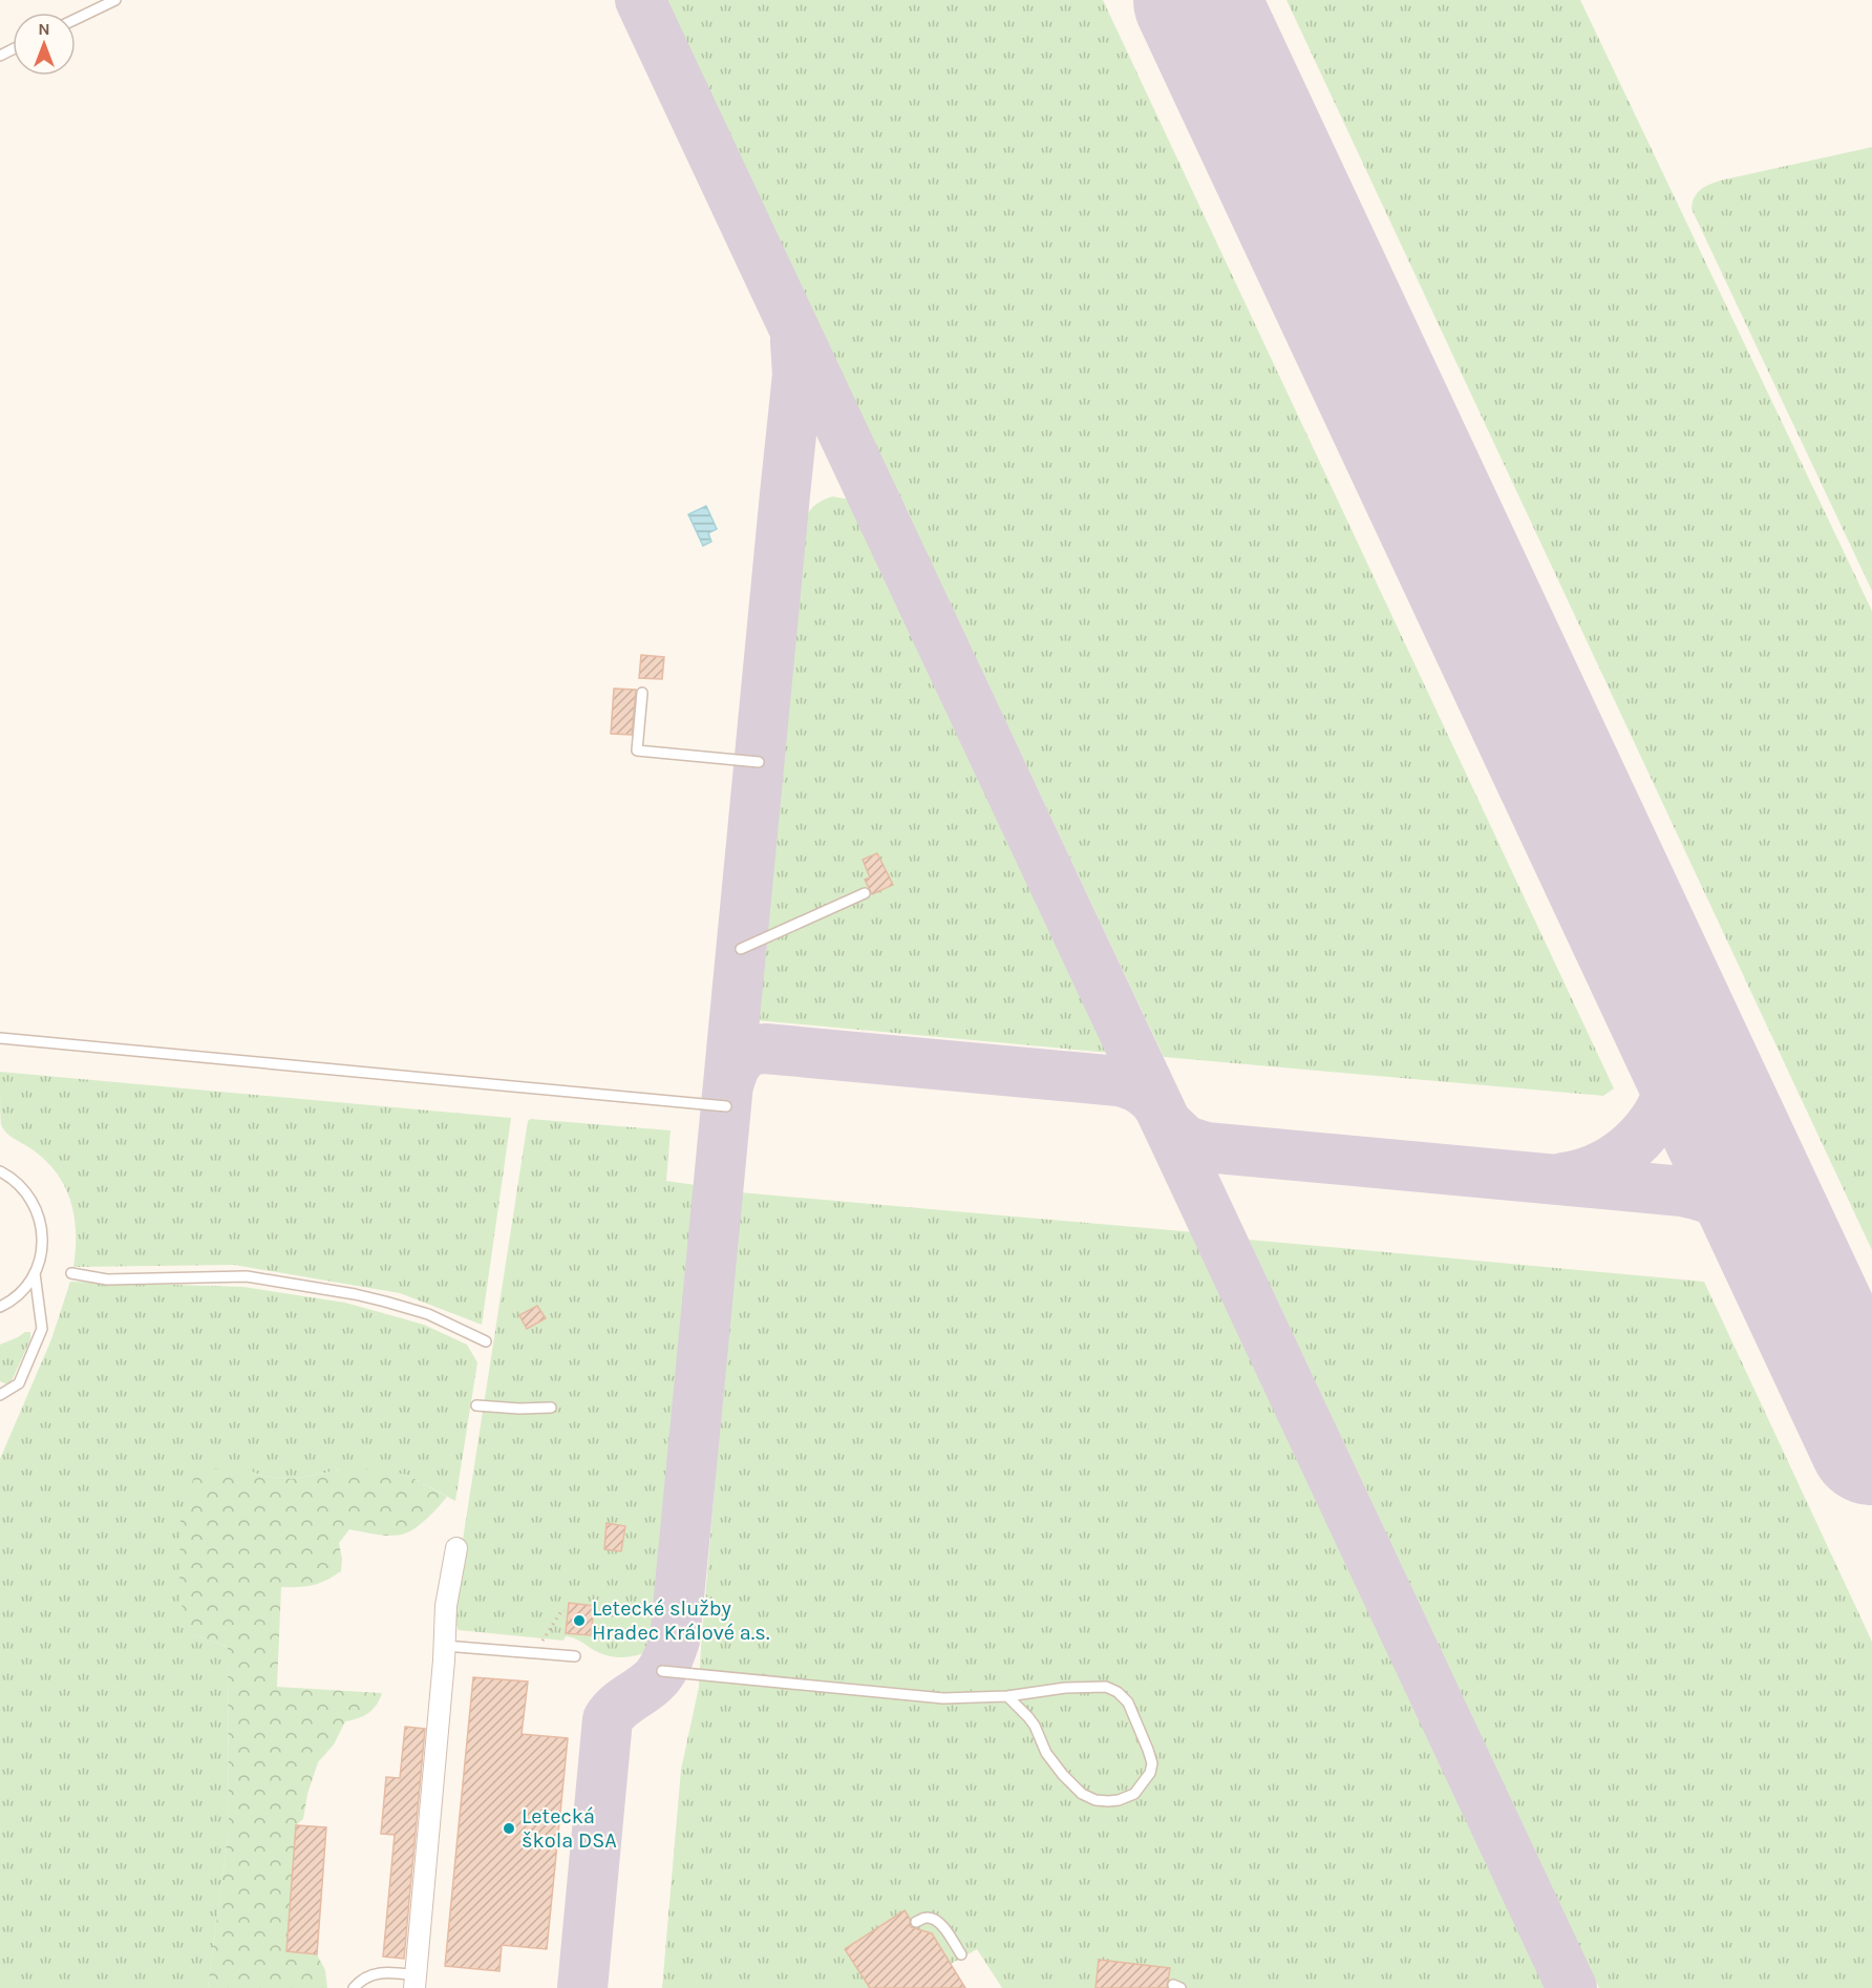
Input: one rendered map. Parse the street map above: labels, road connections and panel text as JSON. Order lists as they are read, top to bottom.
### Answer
{
  "places": ["Letecké služby Hradec Králové a.s.", "Letecká škola DSA"],
  "north": "top"
}
